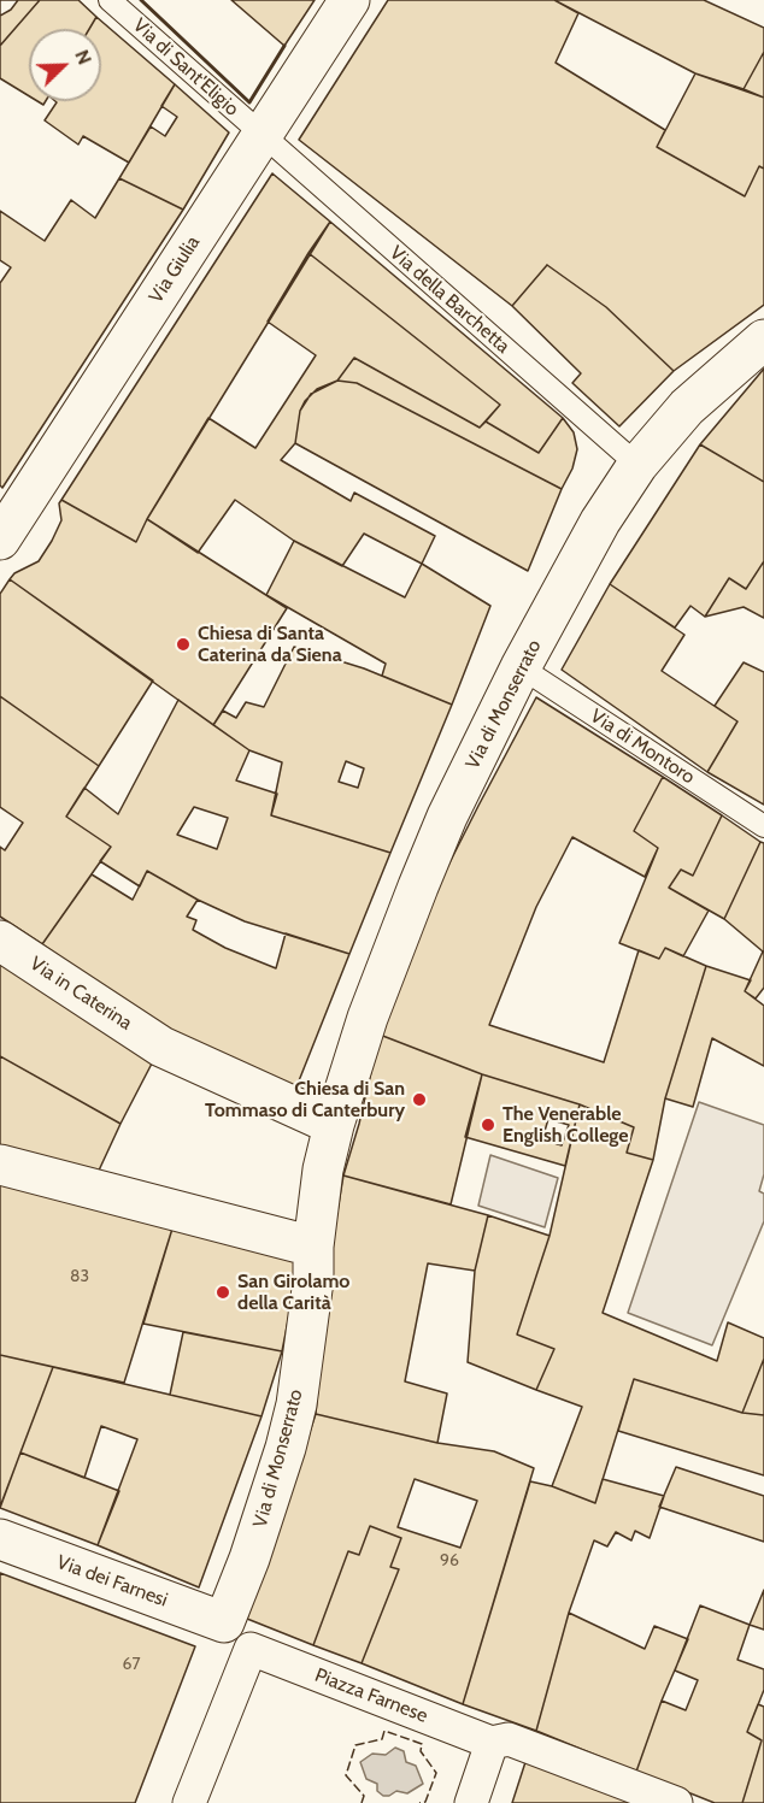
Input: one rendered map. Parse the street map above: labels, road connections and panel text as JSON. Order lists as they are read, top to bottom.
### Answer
{
  "streets": {
    "street": [
      "Via Giulia",
      "Via di Monserrato",
      "Via in Caterina",
      "Via dei Farnesi",
      "Piazza Farnese"
    ],
    "lane": ["Via di Sant'Eligio", "Via della Barchetta", "Via di Montoro"]
  },
  "crossings": [
    ["Via di Sant'Eligio", "Via Giulia"],
    ["Via di Sant'Eligio", "Via della Barchetta"],
    ["Via Giulia", "Via della Barchetta"],
    ["Via della Barchetta", "Via di Monserrato"],
    ["Via di Monserrato", "Via di Montoro"],
    ["Via di Monserrato", "Via in Caterina"],
    ["Via di Monserrato", "Via dei Farnesi"],
    ["Via di Monserrato", "Piazza Farnese"],
    ["Via dei Farnesi", "Piazza Farnese"]
  ],
  "places": [
    "Chiesa di Santa Caterina da Siena",
    "Chiesa di San Tommaso di Canterbury",
    "The Venerable English College",
    "San Girolamo della Carità"
  ],
  "house_numbers": ["83", "96", "67"],
  "north": "top right"
}
